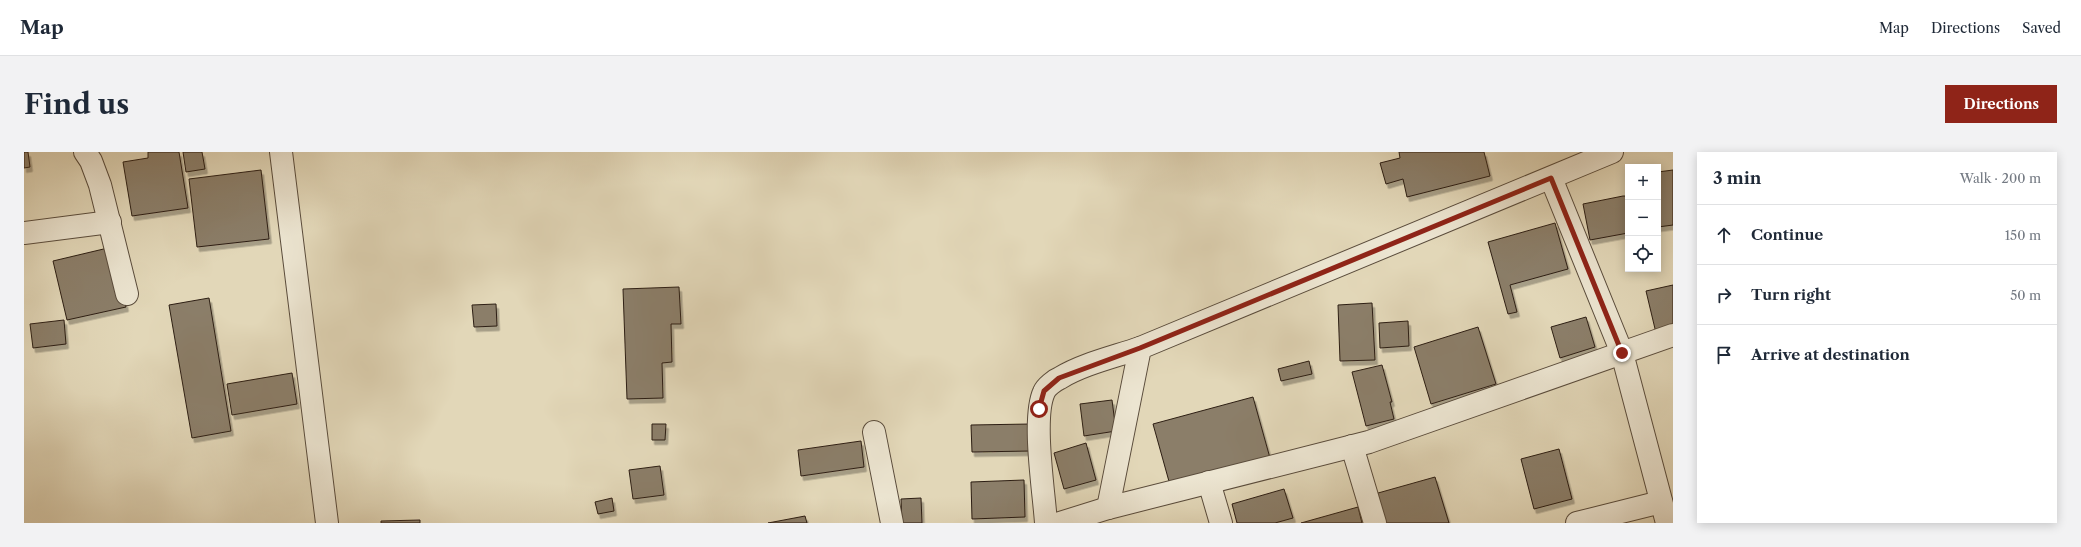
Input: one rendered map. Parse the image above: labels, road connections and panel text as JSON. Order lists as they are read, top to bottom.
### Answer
{
  "page": {
    "header": "Map",
    "nav": ["Map", "Directions", "Saved"],
    "buttons": "Directions",
    "title": "Find us",
    "heading": ["3 min", "Walk · 200 m"],
    "map_buttons": ["+", "−"],
    "list": [
      ["Continue", "150 m"],
      ["Turn right", "50 m"],
      "Arrive at destination"
    ]
  }
}
